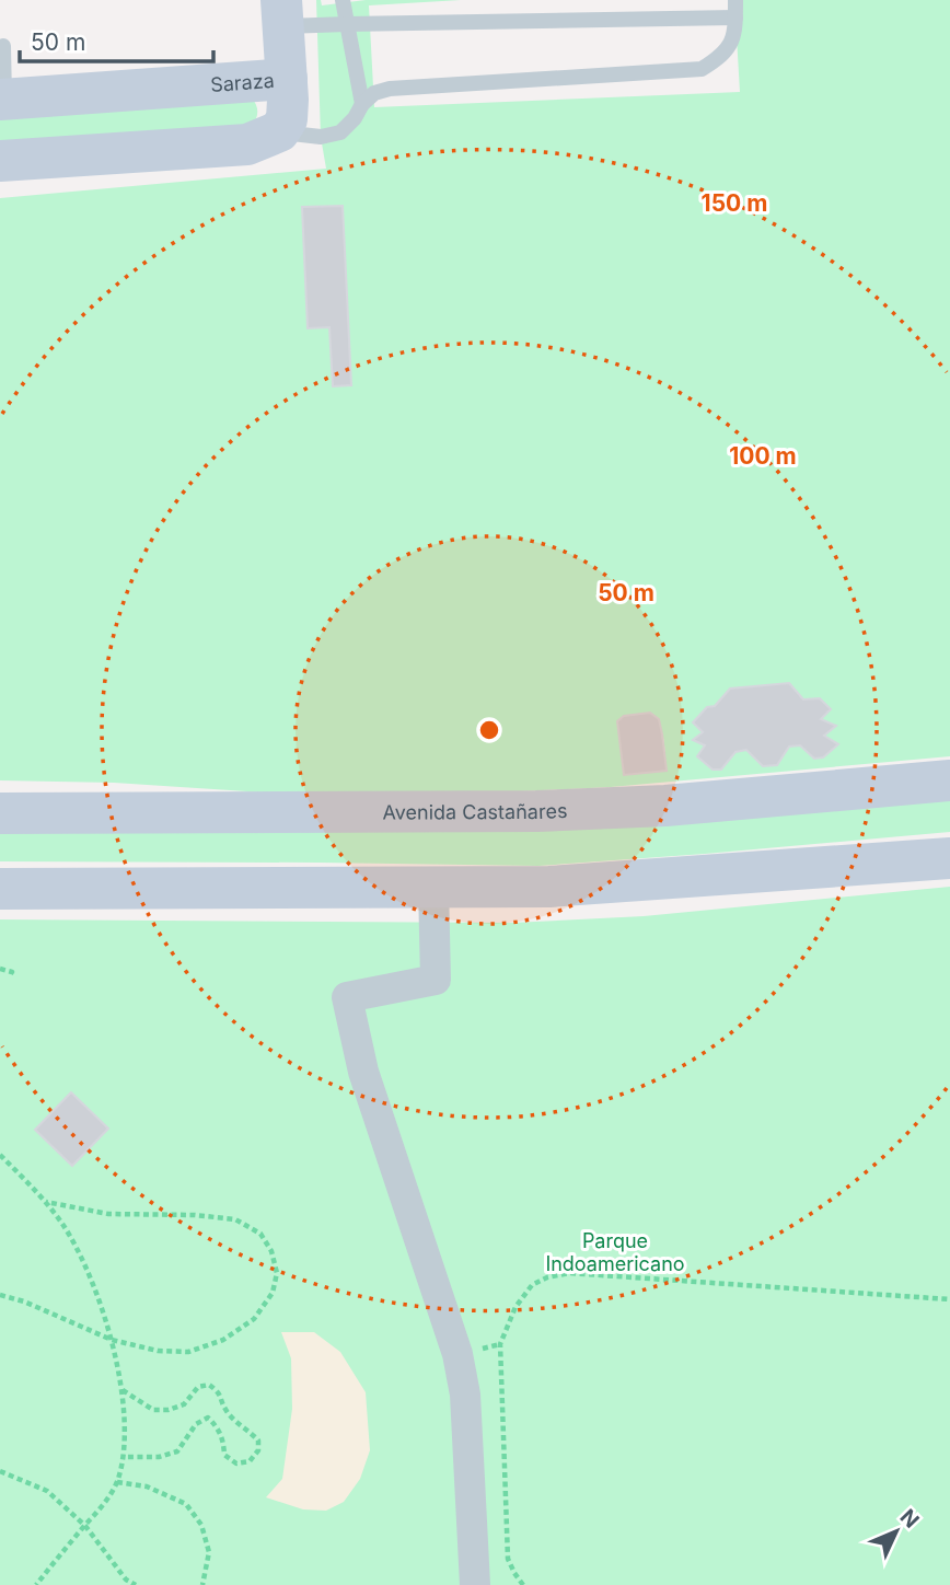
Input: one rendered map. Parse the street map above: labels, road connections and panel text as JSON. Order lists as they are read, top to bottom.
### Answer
{
  "streets": {
    "main road": ["Saraza", "Avenida Castañares"]
  },
  "parks": ["Parque Indoamericano"],
  "scale_bar": "50 m",
  "north": "top right",
  "rings": ["150 m", "100 m", "50 m"]
}
